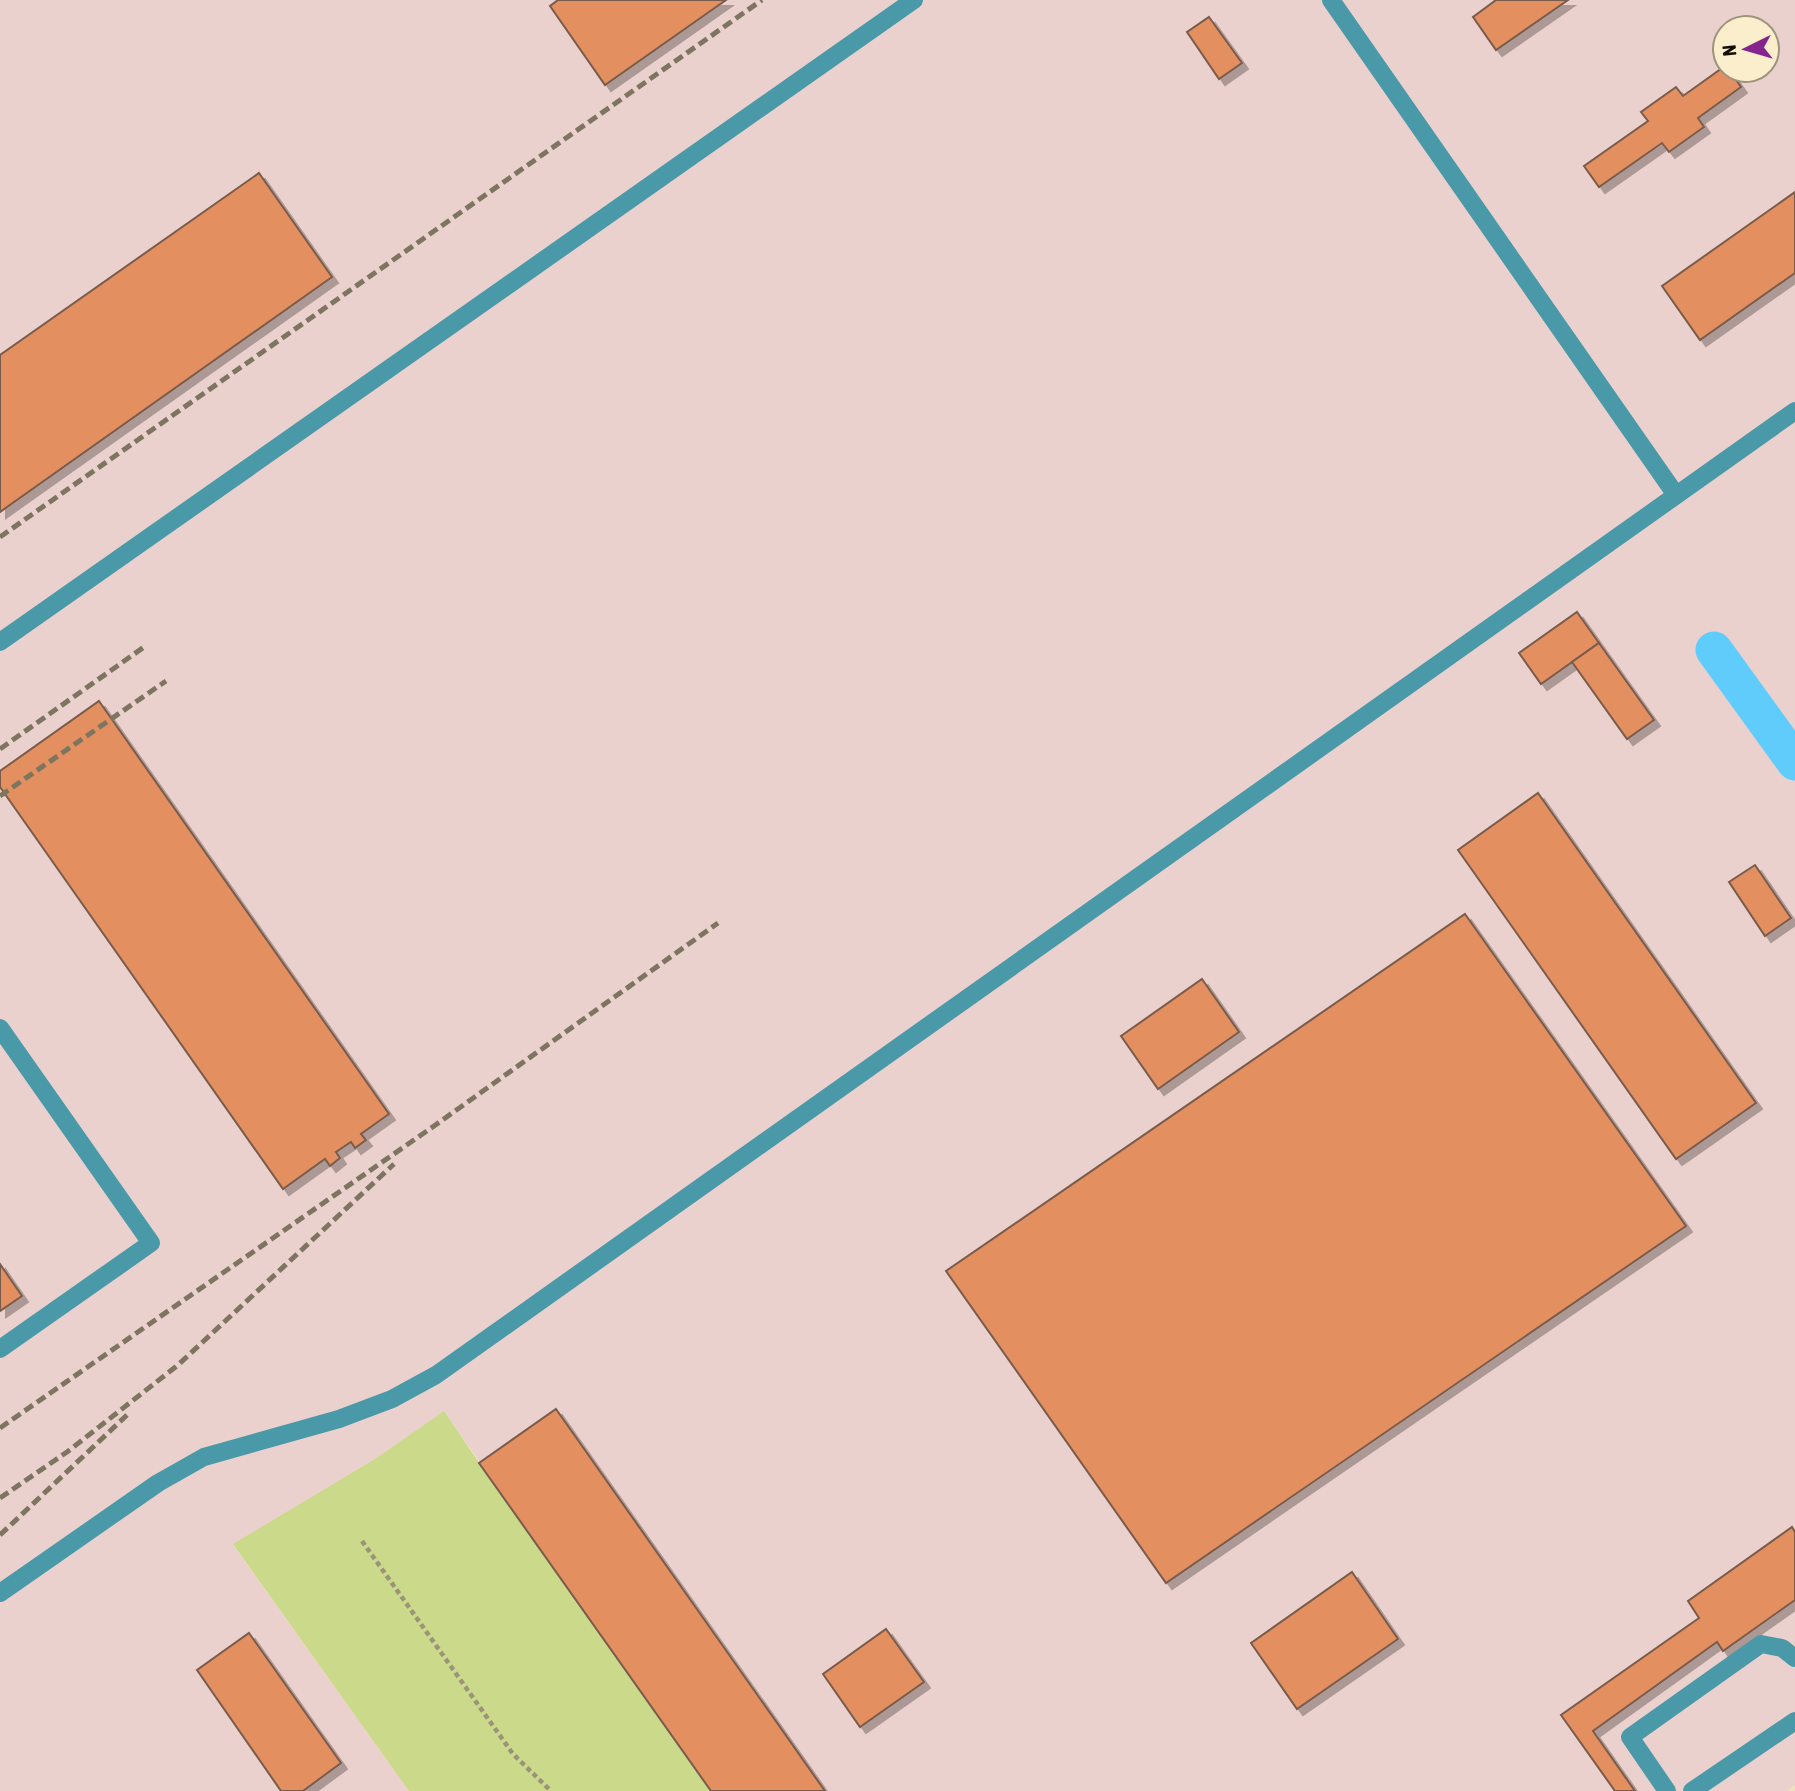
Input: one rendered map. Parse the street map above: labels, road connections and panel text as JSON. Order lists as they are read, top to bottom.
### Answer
{
  "north": "left"
}
